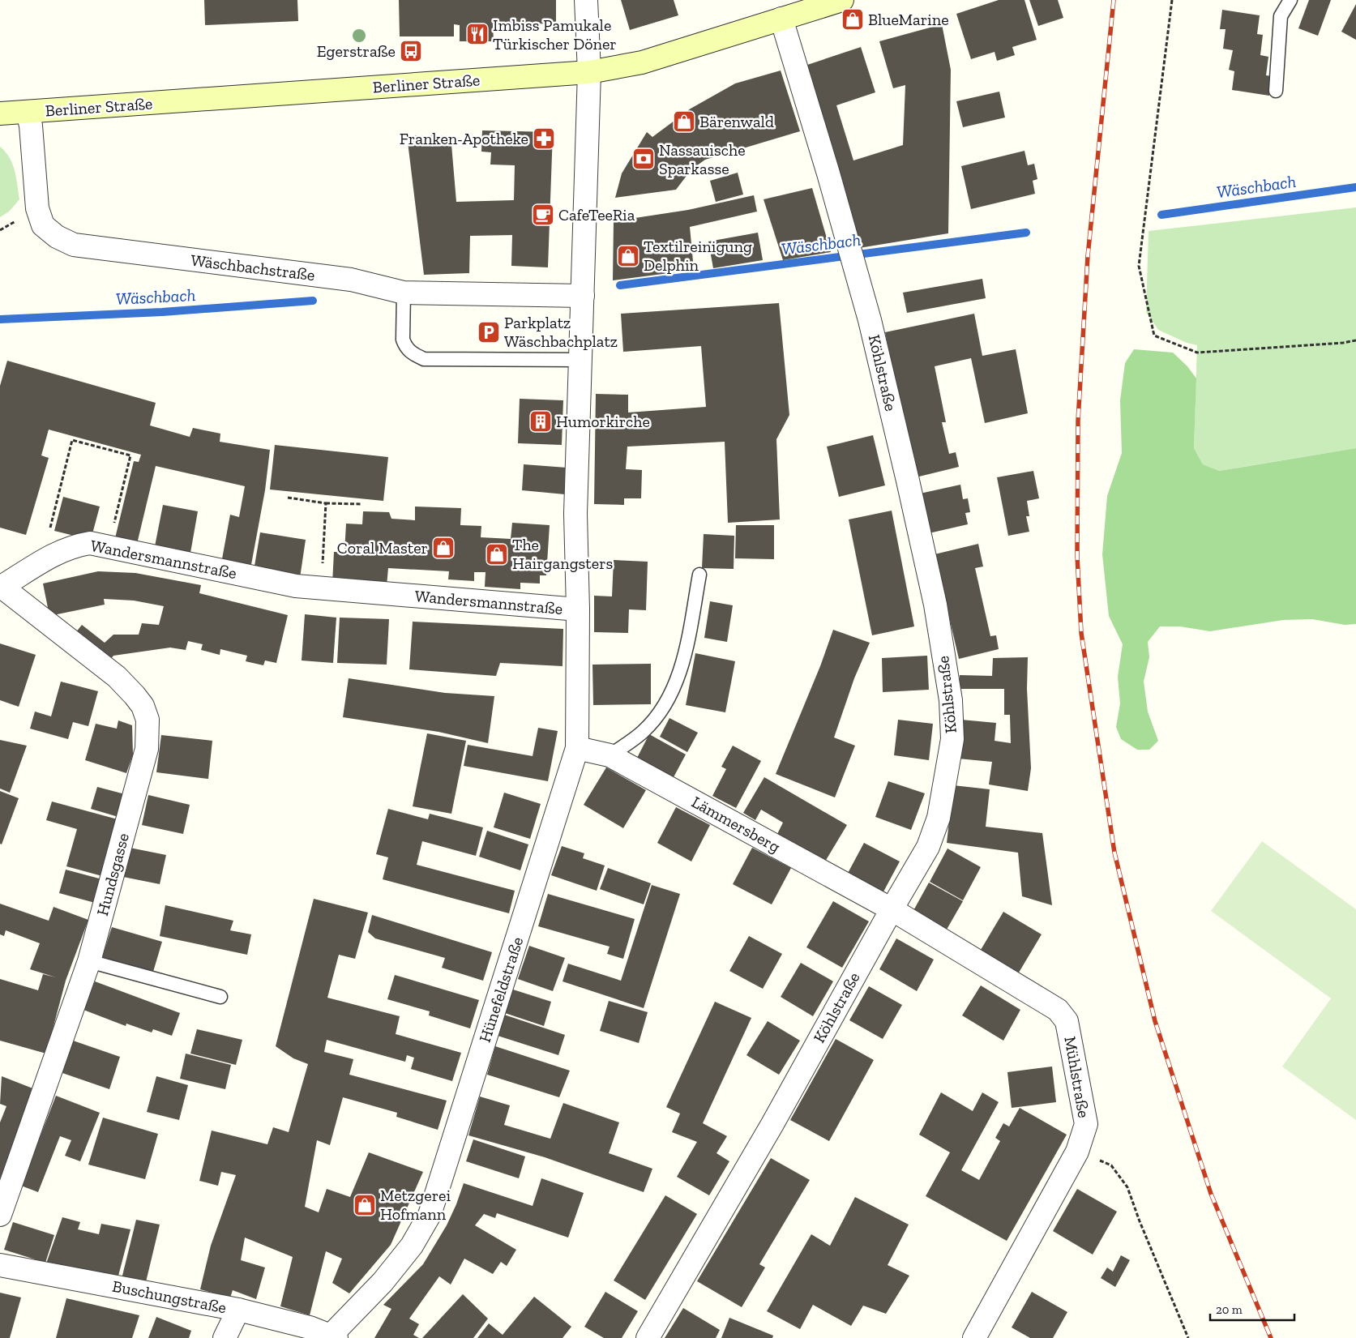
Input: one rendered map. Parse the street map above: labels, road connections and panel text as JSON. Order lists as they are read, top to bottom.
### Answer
{
  "streets": {
    "street": [
      "Berliner Straße",
      "Wäschbachstraße",
      "Köhlstraße",
      "Wandersmannstraße",
      "Lämmersberg",
      "Hundsgasse",
      "Hünefeldstraße",
      "Mühlstraße",
      "Buschungstraße"
    ]
  },
  "crossings": [
    ["Berliner Straße", "Wäschbachstraße"],
    ["Berliner Straße", "Köhlstraße"],
    ["Berliner Straße", "Wandersmannstraße"],
    ["Wäschbachstraße", "Wandersmannstraße"],
    ["Köhlstraße", "Lämmersberg"],
    ["Köhlstraße", "Mühlstraße"],
    ["Wandersmannstraße", "Hundsgasse"],
    ["Wandersmannstraße", "Hünefeldstraße"],
    ["Lämmersberg", "Hünefeldstraße"],
    ["Lämmersberg", "Mühlstraße"],
    ["Hünefeldstraße", "Buschungstraße"]
  ],
  "water": ["Wäschbach"],
  "places": {
    "shop": [
      "BlueMarine",
      "Bärenwald",
      "Textilreinigung Delphin",
      "Coral Master",
      "The Hairgangsters",
      "Metzgerei Hofmann"
    ],
    "restaurant": ["Imbiss Pamukale Türkischer Döner"],
    "bus stop": ["Egerstraße"],
    "pharmacy": ["Franken-Apotheke"],
    "bank": ["Nassauische Sparkasse"],
    "cafe": ["CafeTeeRia"],
    "parking": ["Parkplatz Wäschbachplatz"],
    "building": ["Humorkirche"]
  },
  "scale_bar": "20 m"
}
